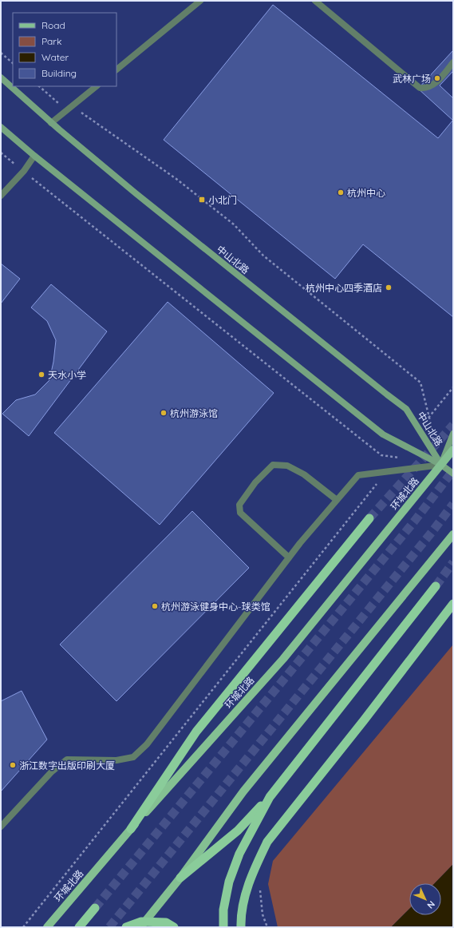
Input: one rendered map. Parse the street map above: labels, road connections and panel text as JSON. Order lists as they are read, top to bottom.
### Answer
{
  "streets": {
    "main road": ["中山北路", "环城北路"]
  },
  "crossings": [
    ["中山北路", "环城北路"]
  ],
  "places": {
    "other": [
      "武林广场",
      "杭州中心",
      "杭州中心四季酒店",
      "天水小学",
      "杭州游泳馆",
      "杭州游泳健身中心-球类馆",
      "浙江数字出版印刷大厦"
    ],
    "transit": ["小北门"]
  },
  "legend": [
    "Road",
    "Park",
    "Water",
    "Building"
  ],
  "north": "bottom right"
}
